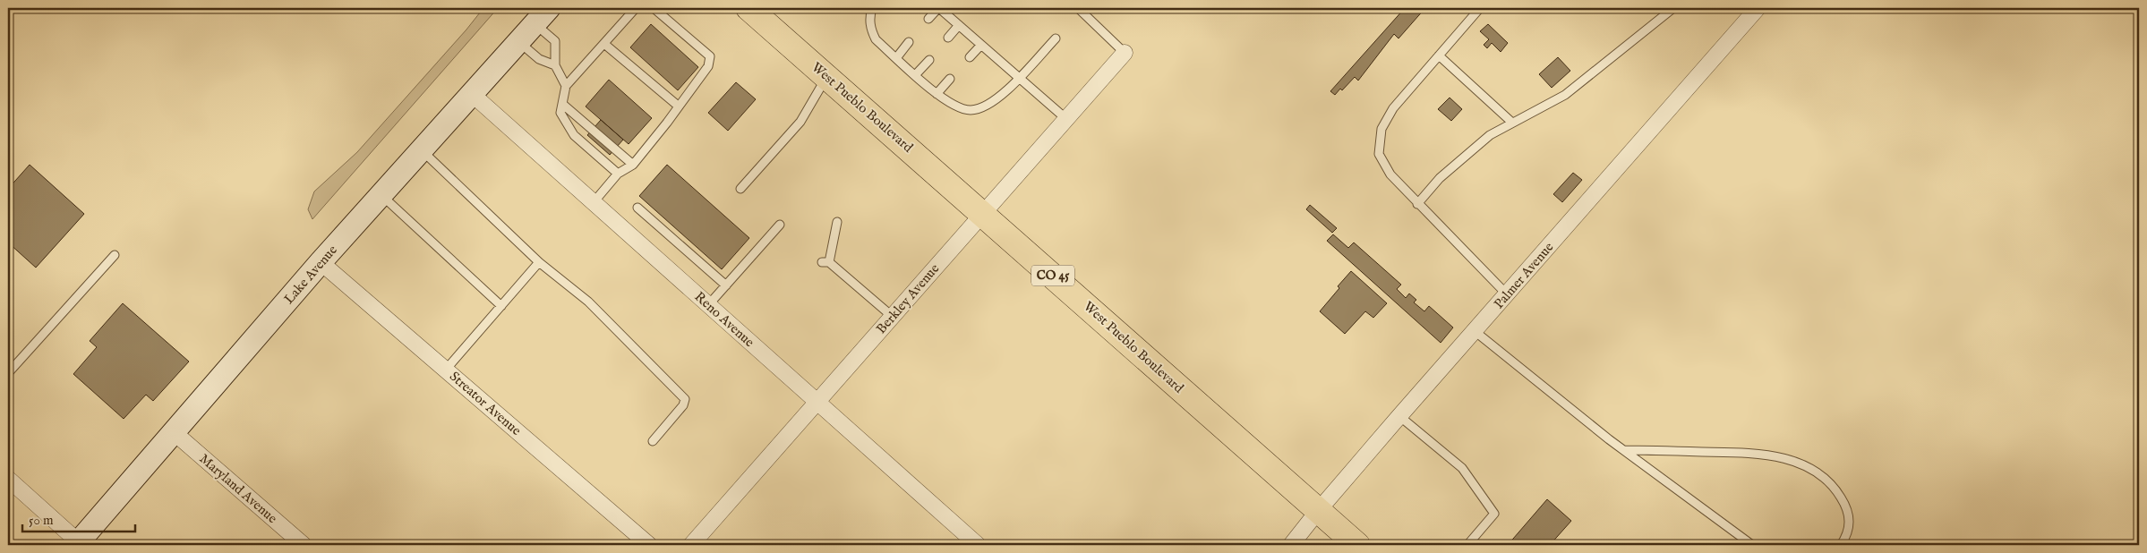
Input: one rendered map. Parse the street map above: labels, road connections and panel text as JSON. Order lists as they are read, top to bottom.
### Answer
{
  "streets": {
    "main road": ["West Pueblo Boulevard", "Lake Avenue", "CO 45"],
    "street": [
      "Palmer Avenue",
      "Berkley Avenue",
      "Reno Avenue",
      "Streator Avenue",
      "Maryland Avenue"
    ]
  },
  "crossings": [
    ["West Pueblo Boulevard", "Palmer Avenue"],
    ["West Pueblo Boulevard", "Berkley Avenue"],
    ["Lake Avenue", "Reno Avenue"],
    ["Lake Avenue", "Streator Avenue"],
    ["Lake Avenue", "Maryland Avenue"],
    ["Berkley Avenue", "Reno Avenue"]
  ],
  "scale_bar": "50 m"
}
